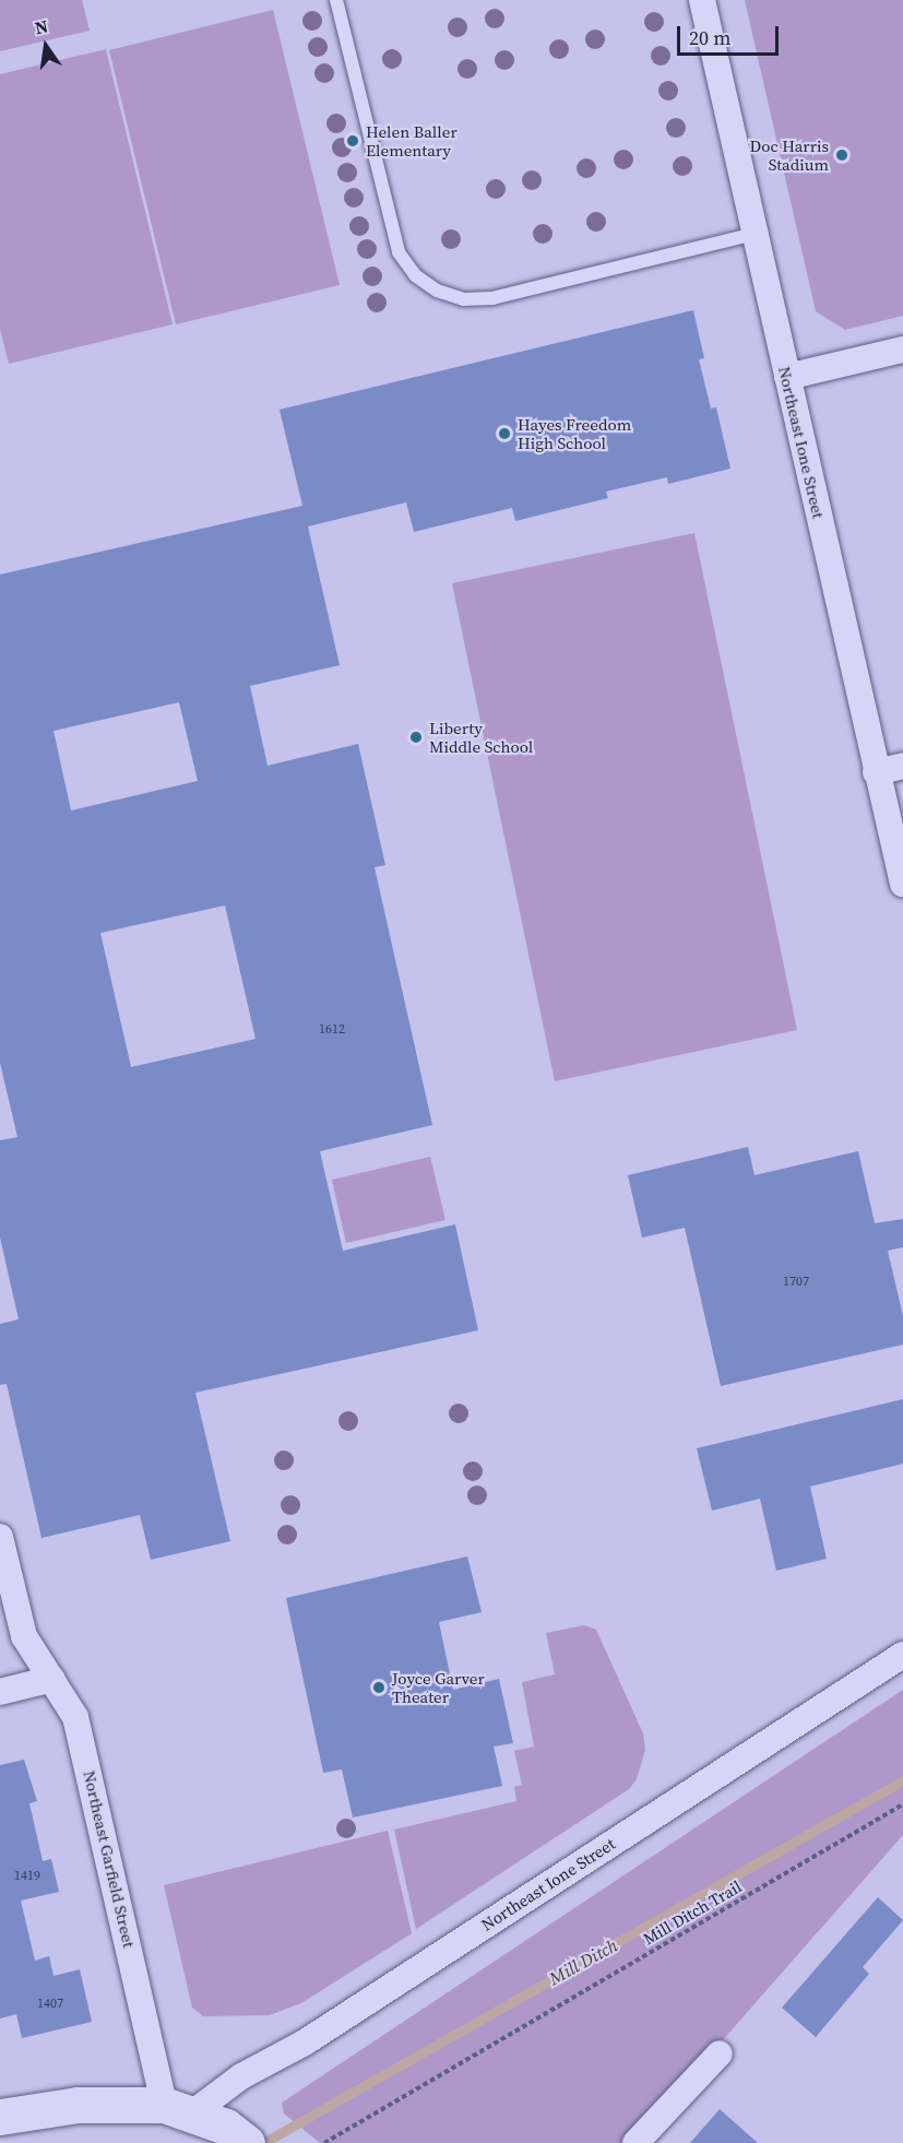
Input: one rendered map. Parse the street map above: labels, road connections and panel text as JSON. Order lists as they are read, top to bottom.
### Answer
{
  "streets": {
    "street": ["Northeast Ione Street", "Northeast Garfield Street"],
    "path": ["Mill Ditch Trail"]
  },
  "crossings": [
    ["Northeast Ione Street", "Northeast Garfield Street"]
  ],
  "water": ["Mill Ditch"],
  "places": [
    "Helen Baller Elementary",
    "Doc Harris Stadium",
    "Hayes Freedom High School",
    "Liberty Middle School",
    "Joyce Garver Theater"
  ],
  "house_numbers": [
    "1612",
    "1707",
    "1419",
    "1407"
  ],
  "scale_bar": "20 m",
  "north": "top"
}
